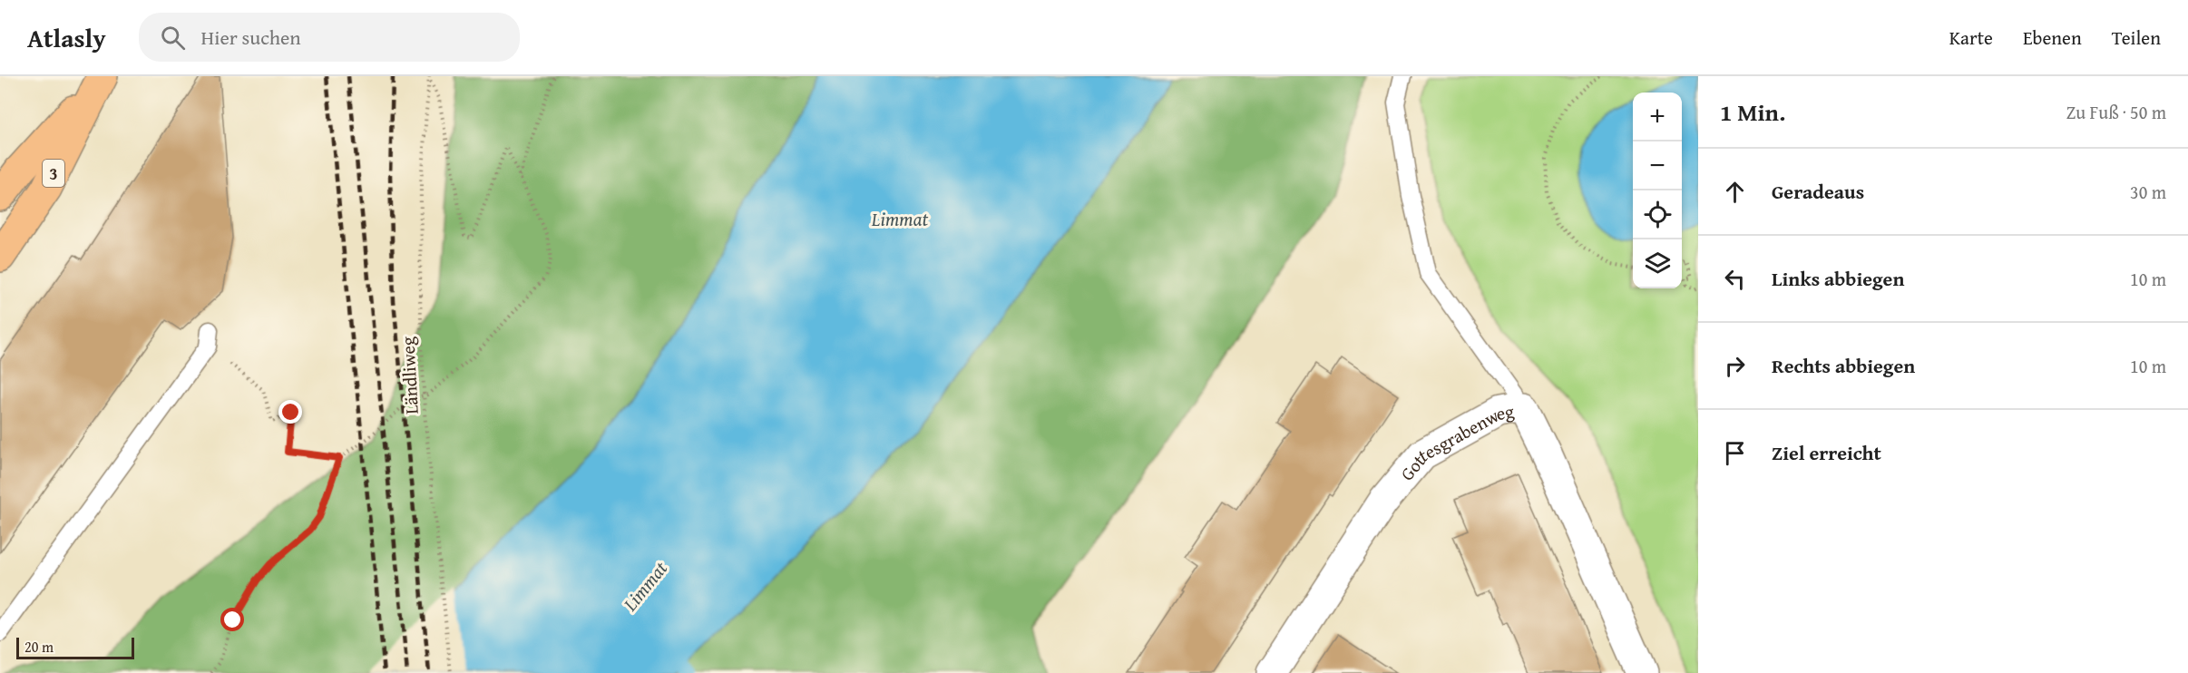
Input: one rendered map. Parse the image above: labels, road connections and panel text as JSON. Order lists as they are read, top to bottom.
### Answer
{
  "streets": {
    "main road": ["3"],
    "street": ["Gottesgrabenweg"],
    "path": ["Ländliweg"]
  },
  "water": ["Limmat"],
  "scale_bar": "20 m",
  "page": {
    "header": "Atlasly",
    "search": "Hier suchen",
    "nav": ["Karte", "Ebenen", "Teilen"],
    "heading": ["1 Min.", "Zu Fuß · 50 m"],
    "map_buttons": ["+", "−"],
    "list": [
      ["Geradeaus", "30 m"],
      ["Links abbiegen", "10 m"],
      ["Rechts abbiegen", "10 m"],
      "Ziel erreicht"
    ],
    "scale": "20 m"
  }
}
